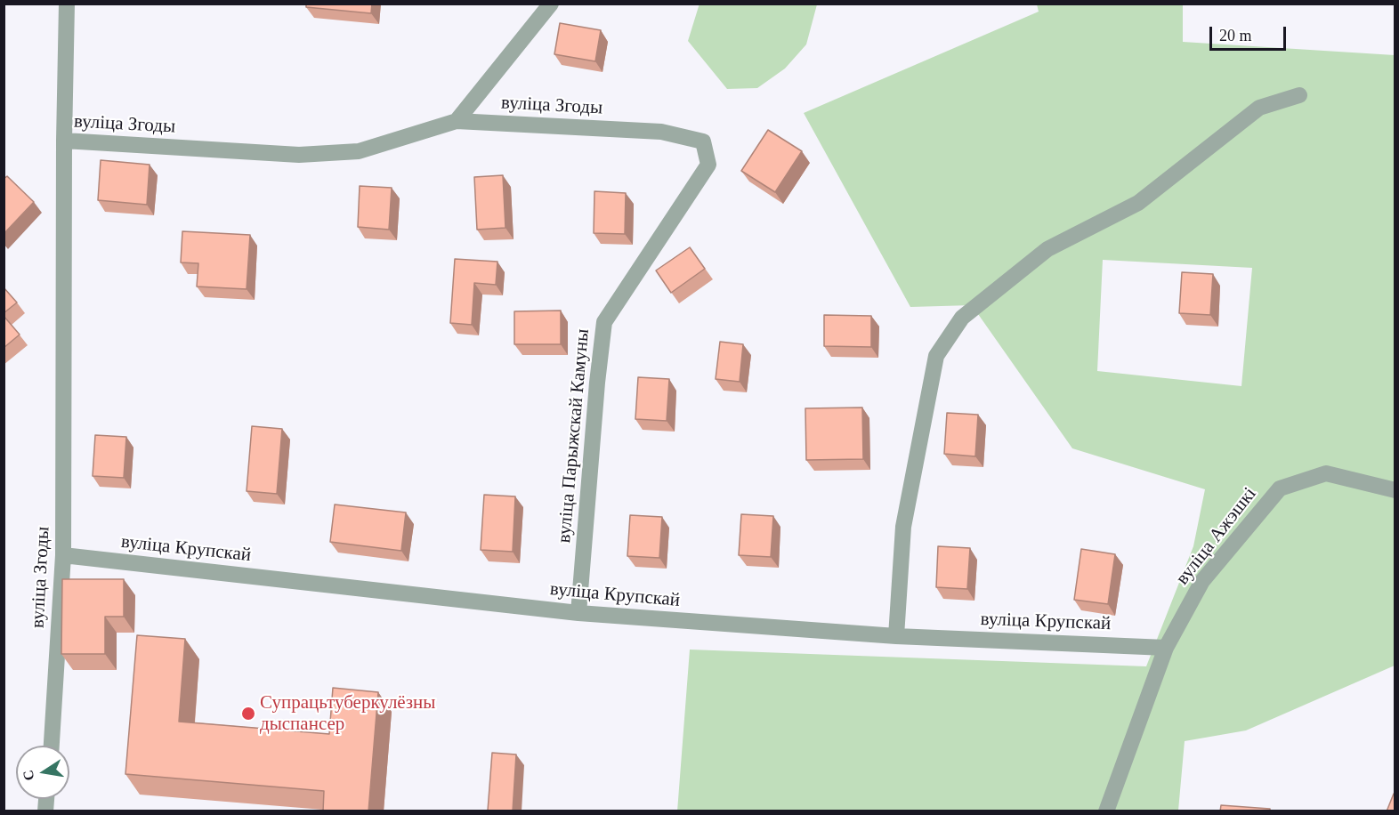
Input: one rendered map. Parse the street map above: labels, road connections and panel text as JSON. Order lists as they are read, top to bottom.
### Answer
{
  "streets": {
    "street": [
      "вуліца Згоды",
      "вуліца Парыжскай Камуны",
      "вуліца Ажэшкі",
      "вуліца Крупскай"
    ]
  },
  "crossings": [
    ["вуліца Згоды", "вуліца Парыжскай Камуны"],
    ["вуліца Згоды", "вуліца Крупскай"],
    ["вуліца Парыжскай Камуны", "вуліца Крупскай"],
    ["вуліца Ажэшкі", "вуліца Крупскай"]
  ],
  "places": ["Супрацьтуберкулёзны дыспансер"],
  "scale_bar": "20 m",
  "north": "left"
}
